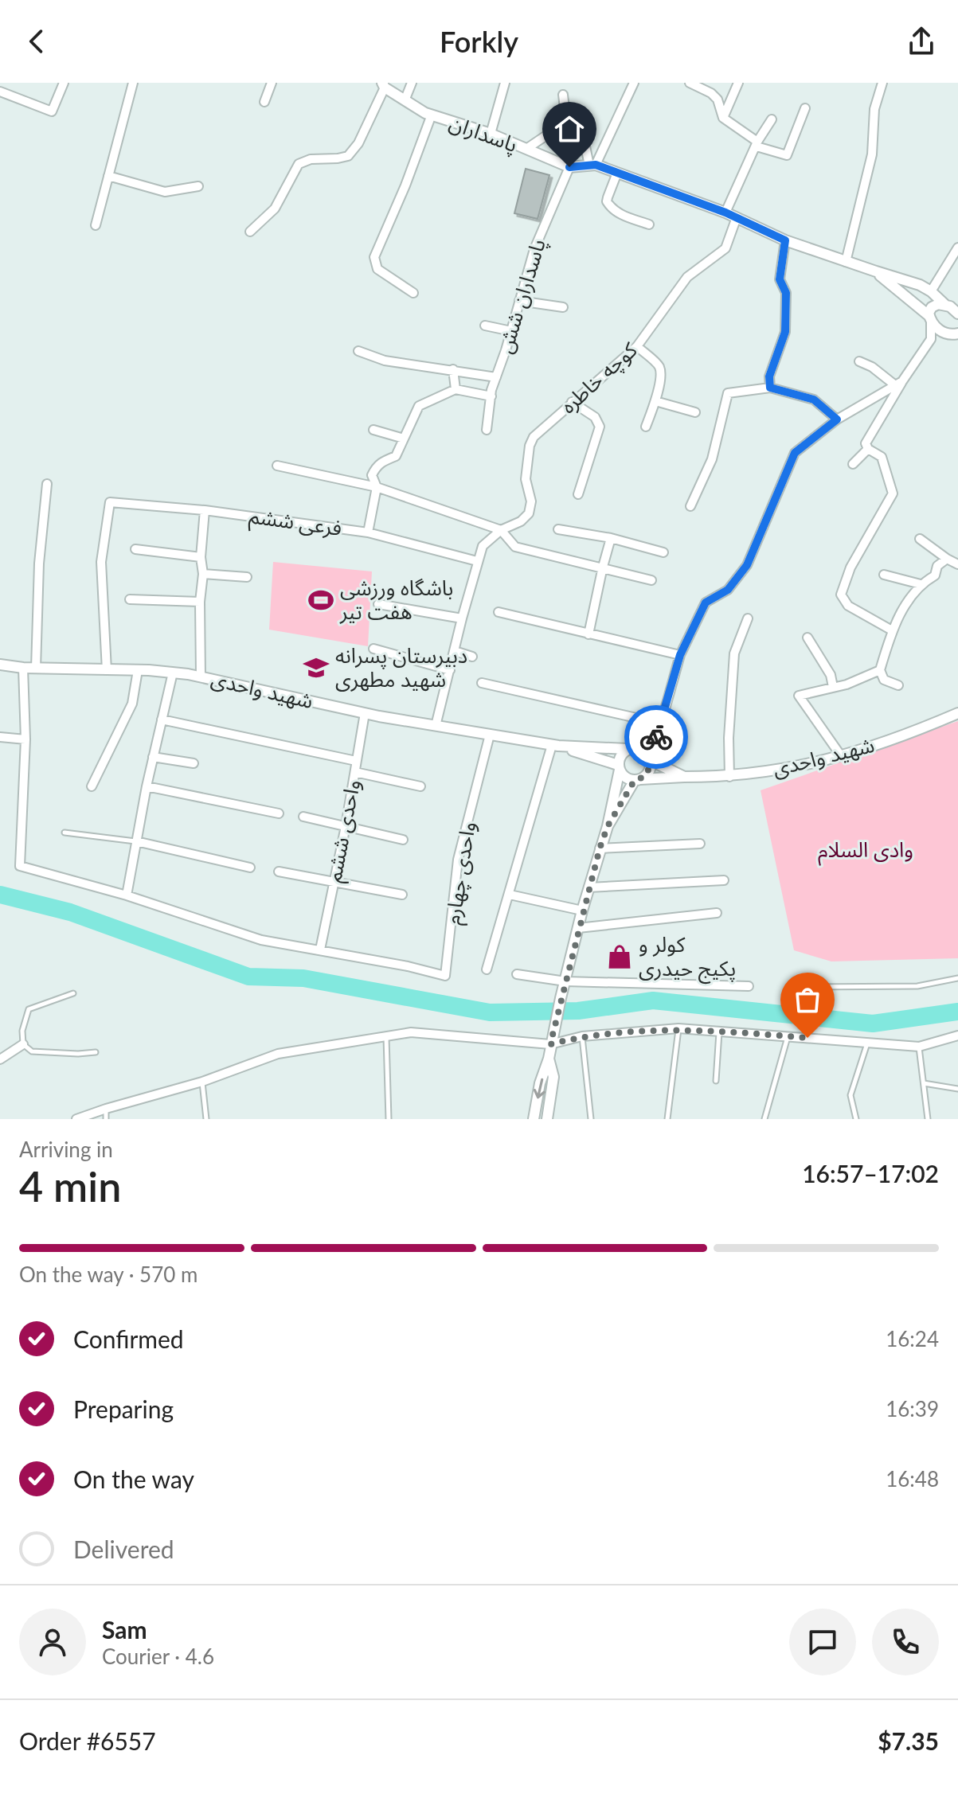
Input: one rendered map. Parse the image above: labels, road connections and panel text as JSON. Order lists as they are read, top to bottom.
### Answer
{
  "streets": {
    "street": [
      "پاسداران",
      "پاسداران شش",
      "كوچه خاطره",
      "فرعی ششم",
      "شهید واحدی",
      "واحدی ششم",
      "واحدی چهارم"
    ]
  },
  "crossings": [
    ["پاسداران", "پاسداران شش"],
    ["پاسداران", "كوچه خاطره"],
    ["فرعی ششم", "شهید واحدی"],
    ["شهید واحدی", "واحدی ششم"],
    ["شهید واحدی", "واحدی چهارم"],
    ["واحدی ششم", "واحدی چهارم"]
  ],
  "parks": ["وادی السلام"],
  "places": {
    "sports": ["باشگاه ورزشی هفت تیر"],
    "school or university": ["دبیرستان پسرانه شهید مطهری"],
    "shop": ["کولر و پکیج حیدری"]
  },
  "page": {
    "header": "Forkly",
    "heading": ["4 min", "Arriving in", "16:57–17:02"],
    "panel": [
      "Sam",
      "Courier · 4.6",
      "Order #6557",
      "$7.35"
    ],
    "bar": "On the way · 570 m",
    "list": [
      ["Confirmed", "16:24"],
      ["Preparing", "16:39"],
      ["On the way", "16:48"],
      "Delivered"
    ]
  }
}
